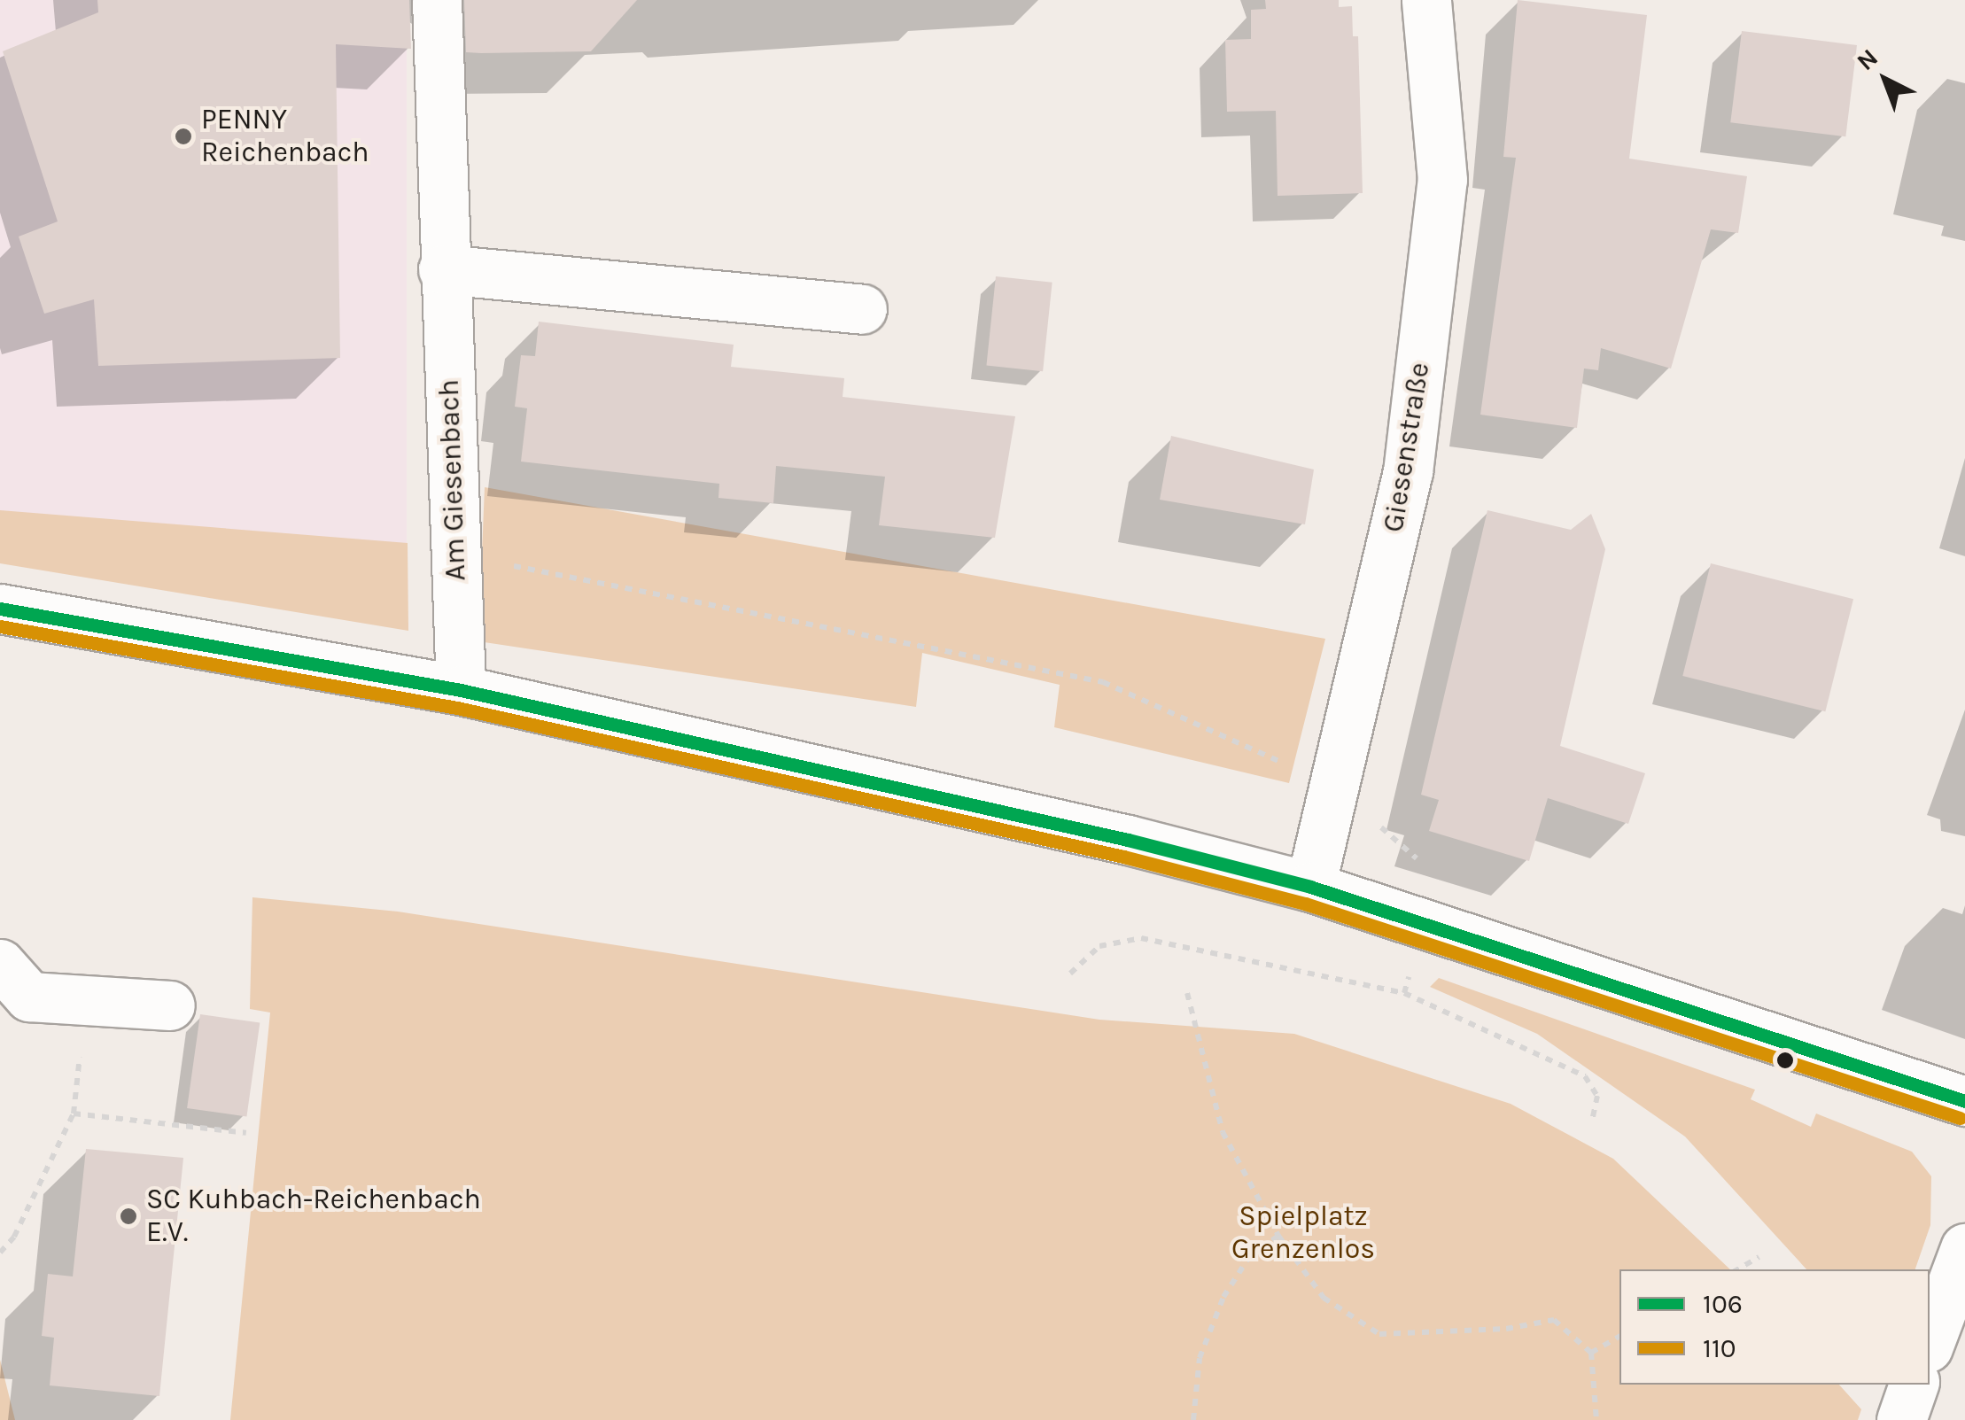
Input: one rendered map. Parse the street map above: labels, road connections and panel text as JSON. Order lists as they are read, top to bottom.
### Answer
{
  "streets": {
    "main road": ["Giesenstraße", "Am Giesenbach"]
  },
  "parks": ["Spielplatz Grenzenlos"],
  "places": ["PENNY Reichenbach", "SC Kuhbach-Reichenbach E.V."],
  "lines": ["transit line 106", "transit line 110"],
  "legend": ["106", "110"],
  "north": "top left"
}
